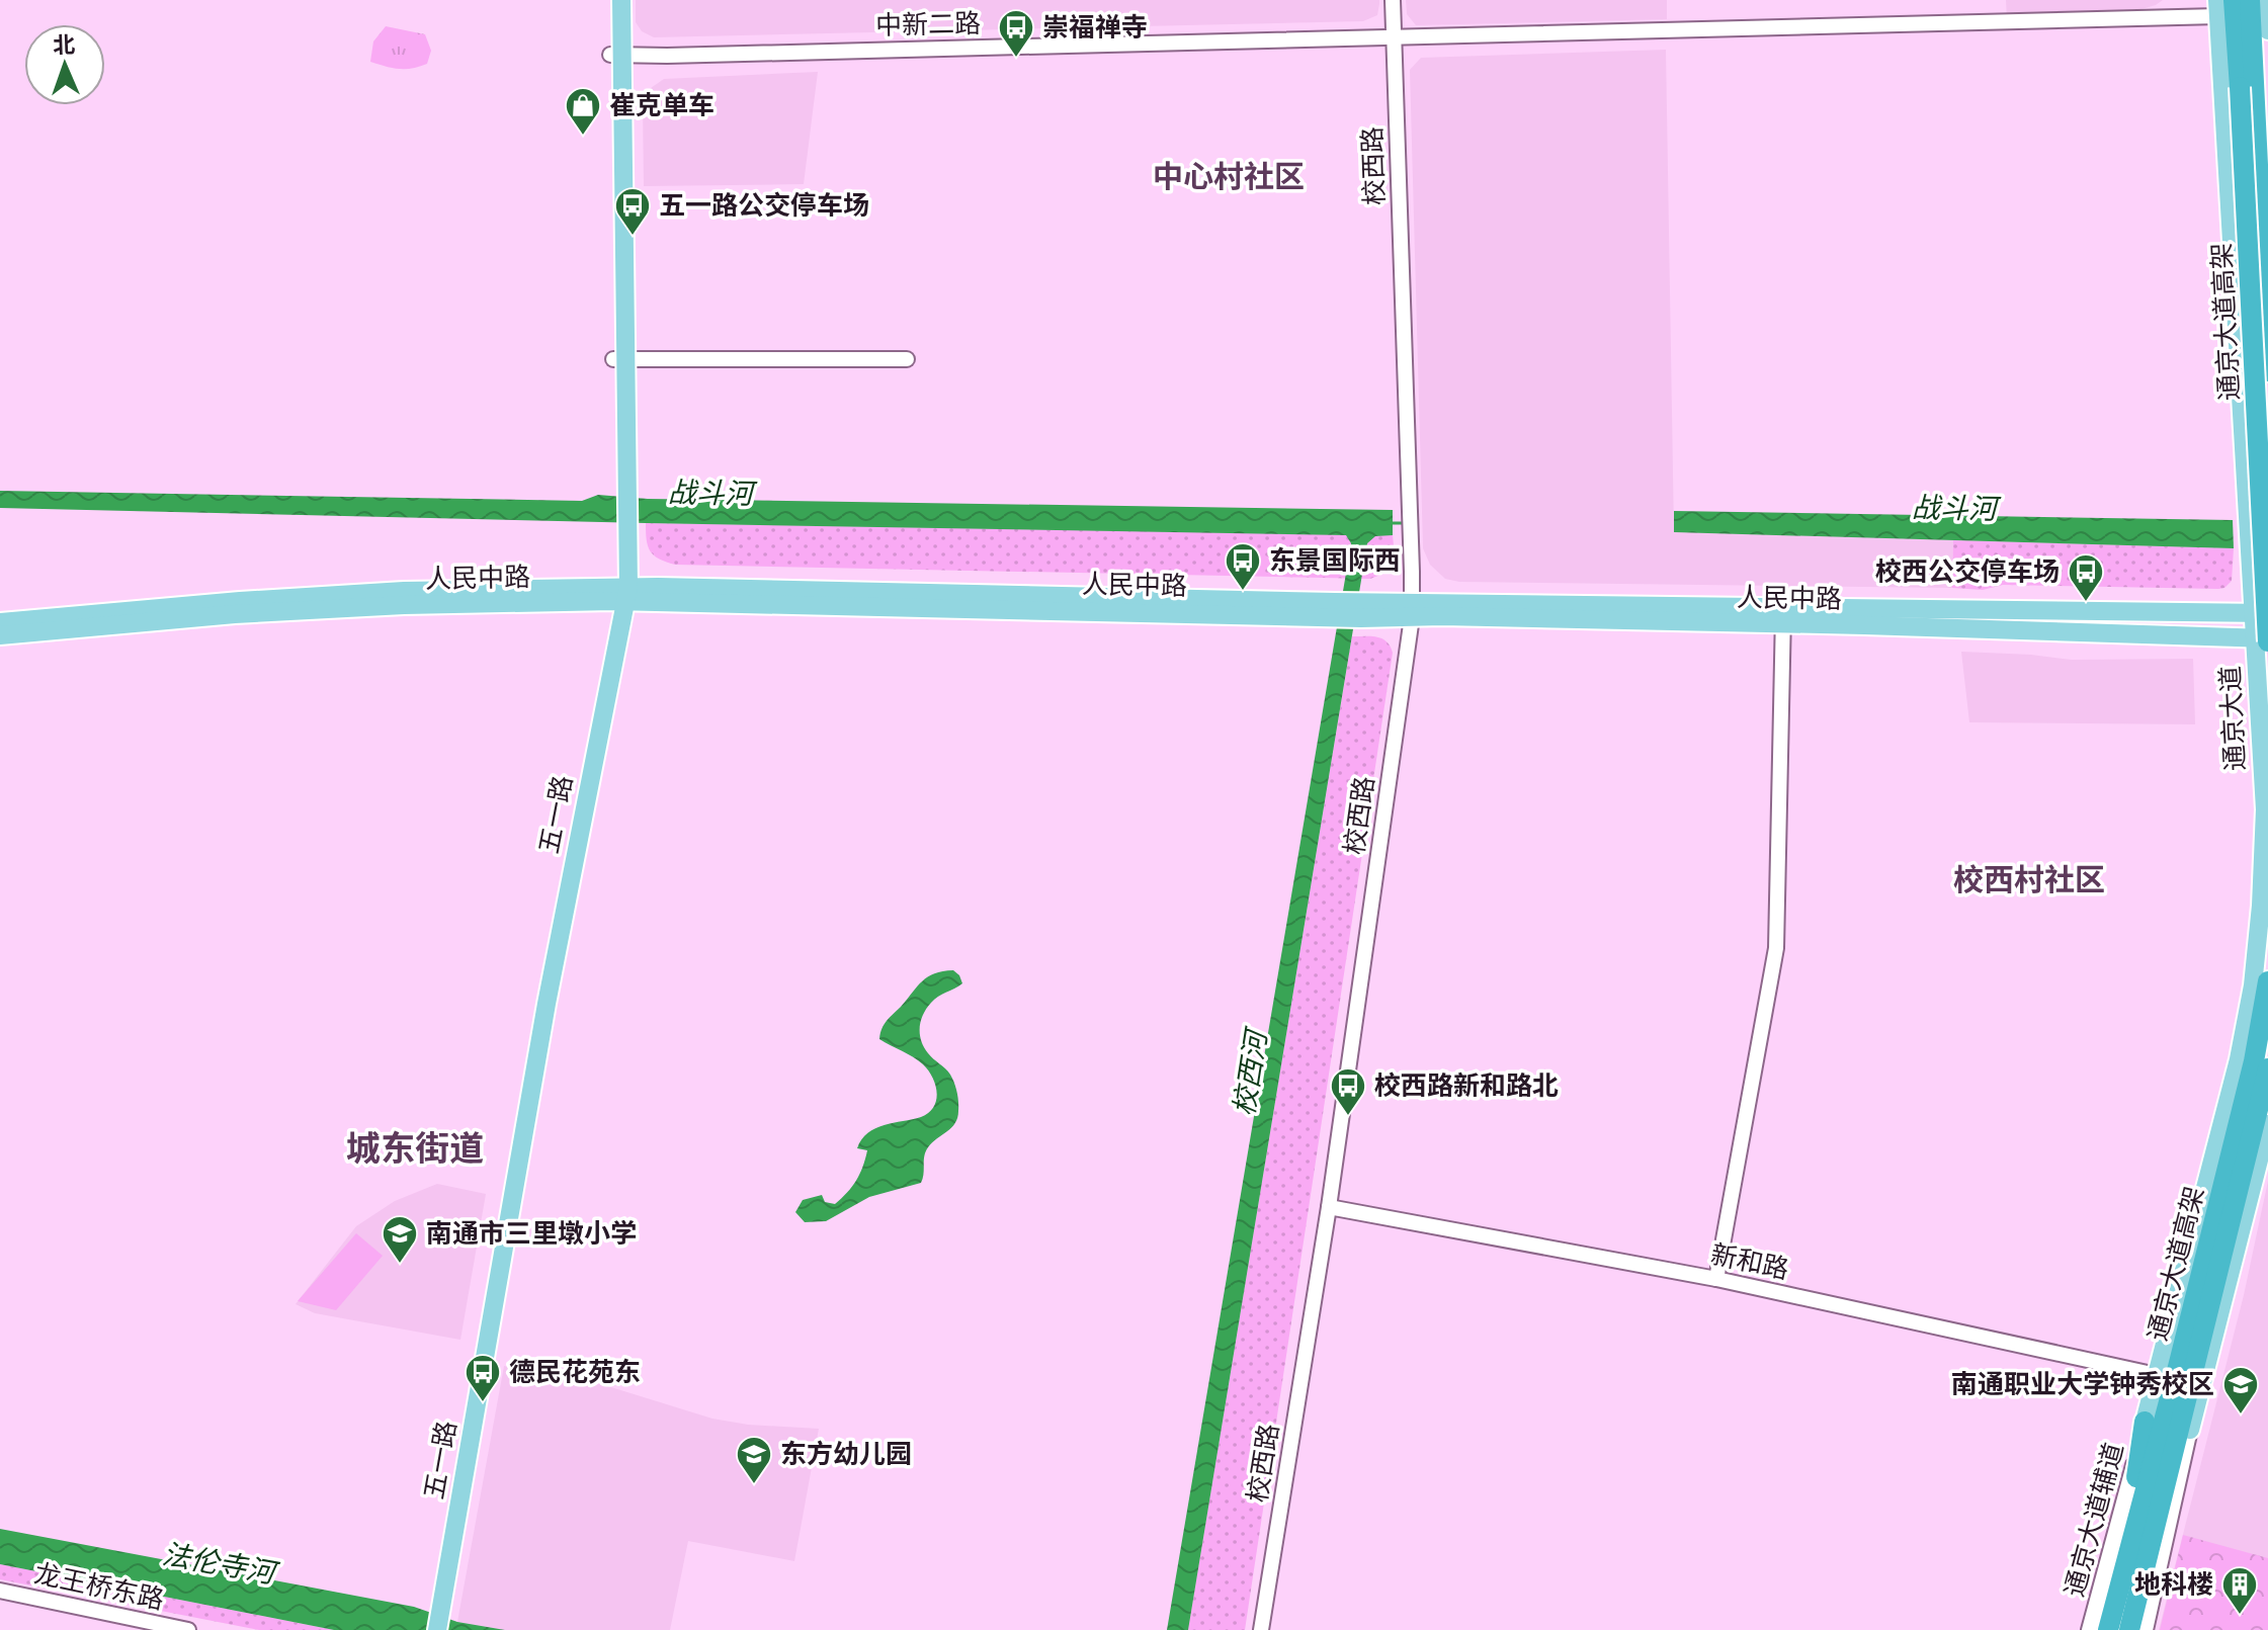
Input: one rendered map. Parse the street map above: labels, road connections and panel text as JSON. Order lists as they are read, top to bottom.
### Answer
{
  "streets": {
    "highway": ["通京大道高架"],
    "main road": ["人民中路", "通京大道", "五一路"],
    "street": [
      "中新二路",
      "校西路",
      "新和路",
      "通京大道辅道",
      "龙王桥东路"
    ]
  },
  "crossings": [
    ["中新二路", "校西路"],
    ["中新二路", "通京大道"],
    ["中新二路", "五一路"],
    ["校西路", "人民中路"],
    ["校西路", "新和路"],
    ["通京大道高架", "人民中路"],
    ["通京大道高架", "通京大道"],
    ["人民中路", "通京大道"],
    ["人民中路", "五一路"],
    ["通京大道", "新和路"],
    ["通京大道", "通京大道辅道"]
  ],
  "districts": ["中心村社区", "校西村社区", "城东街道"],
  "water": ["战斗河", "校西河", "法伦寺河"],
  "places": {
    "bus stop": [
      "崇福禅寺",
      "五一路公交停车场",
      "东景国际西",
      "校西公交停车场",
      "校西路新和路北",
      "德民花苑东"
    ],
    "shop": ["崔克单车"],
    "school or university": ["南通市三里墩小学", "南通职业大学钟秀校区", "东方幼儿园"],
    "building": ["地科楼"]
  },
  "north": "top"
}
